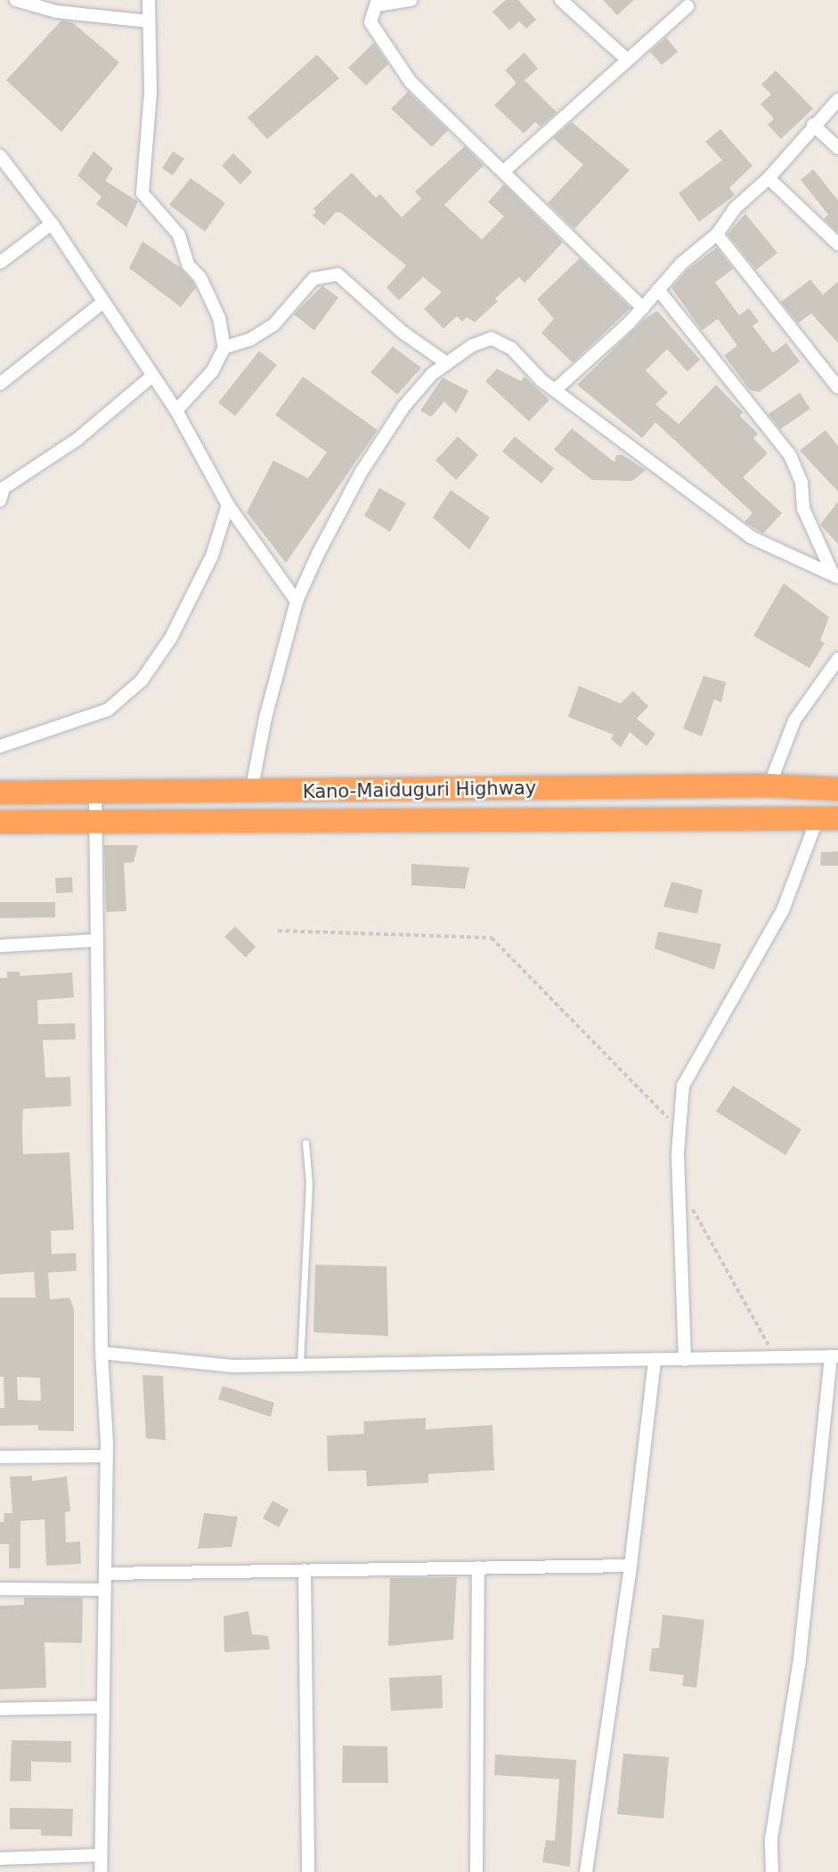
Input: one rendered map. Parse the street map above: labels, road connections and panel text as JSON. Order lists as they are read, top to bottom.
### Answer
{
  "streets": {
    "highway": ["Kano-Maiduguri Highway"]
  }
}
